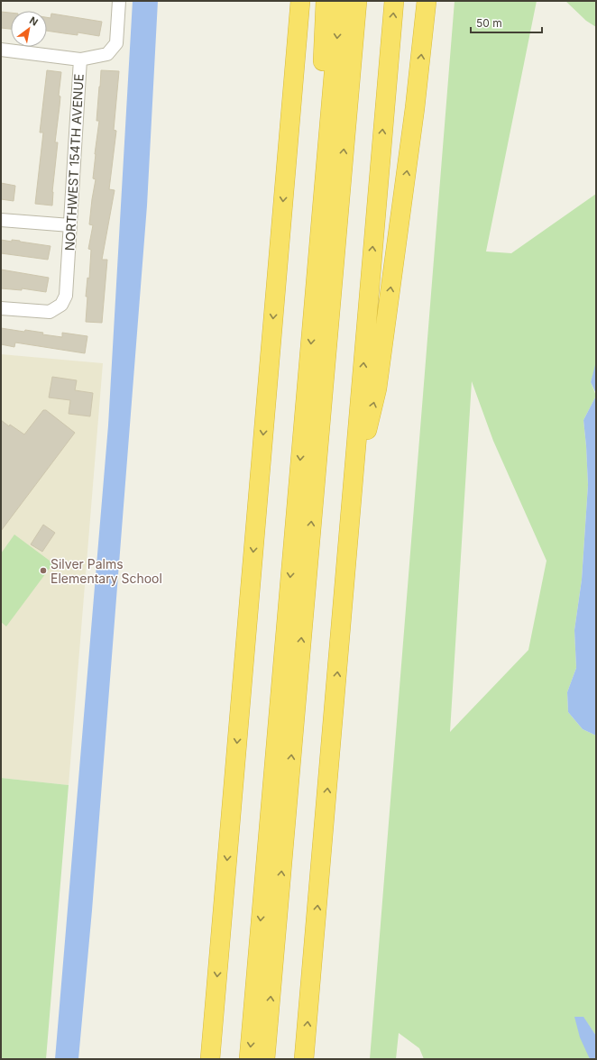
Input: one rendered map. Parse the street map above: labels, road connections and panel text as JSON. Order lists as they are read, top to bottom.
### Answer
{
  "streets": {
    "street": ["NORTHWEST 154TH AVENUE"]
  },
  "places": ["Silver Palms Elementary School"],
  "scale_bar": "50 m",
  "north": "top right"
}
